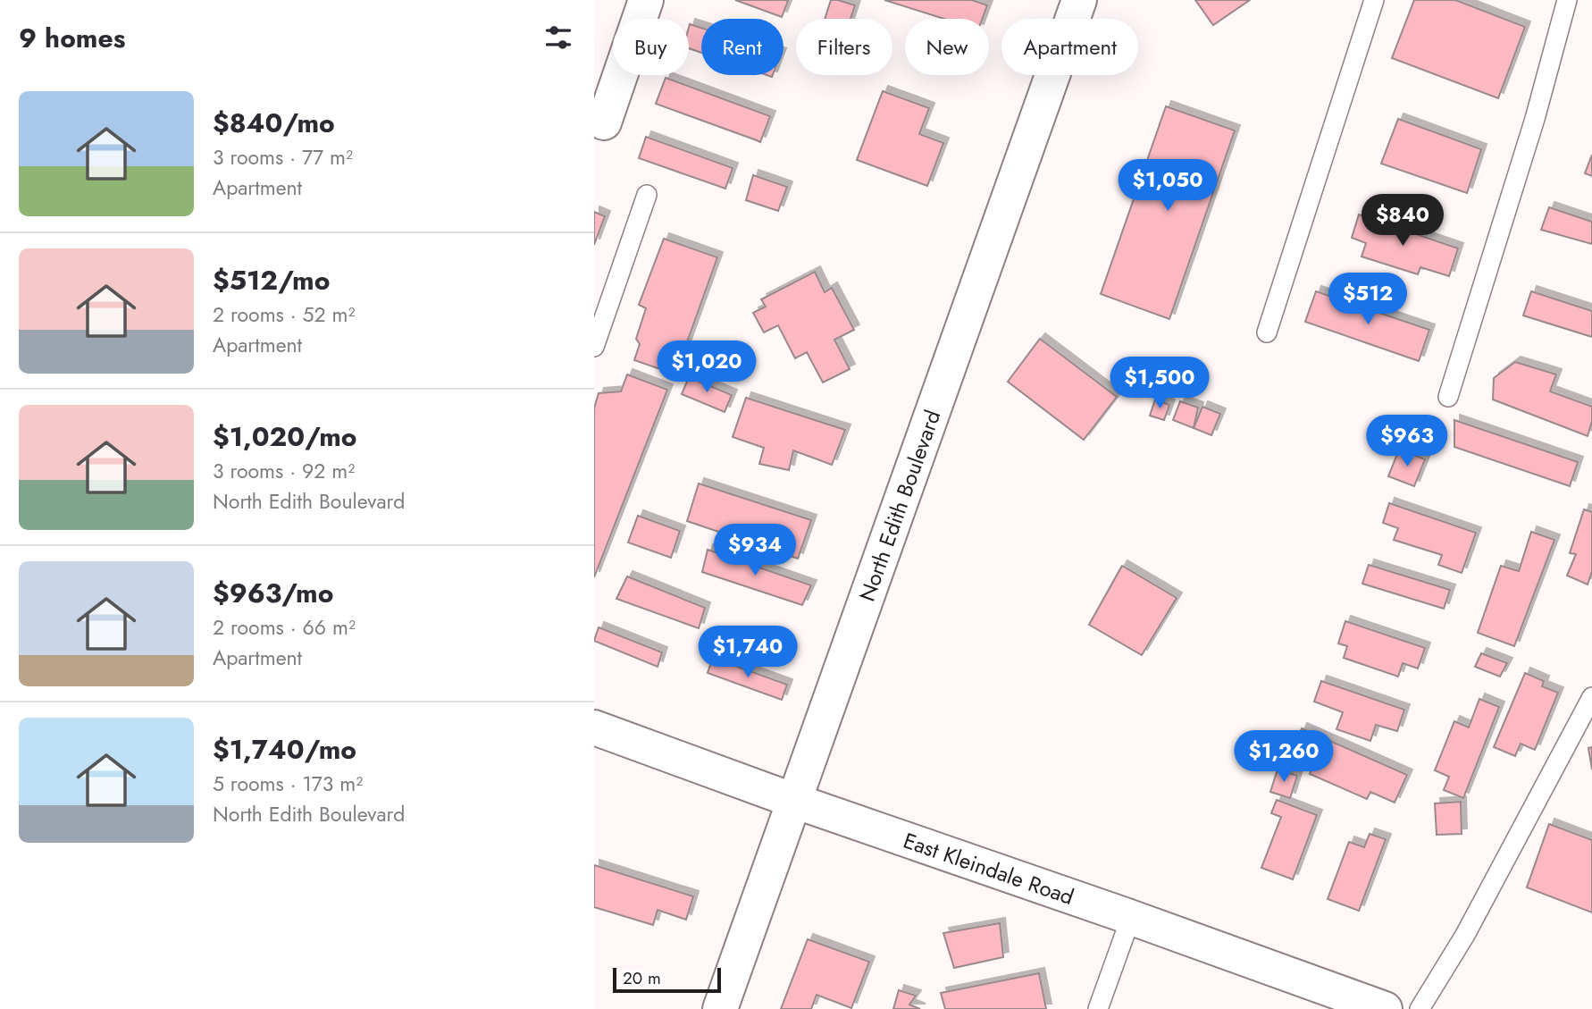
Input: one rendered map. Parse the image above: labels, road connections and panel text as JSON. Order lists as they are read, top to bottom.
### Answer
{
  "streets": {
    "street": ["North Edith Boulevard", "East Kleindale Road"]
  },
  "crossings": [
    ["North Edith Boulevard", "East Kleindale Road"]
  ],
  "scale_bar": "20 m",
  "page": {
    "heading": "9 homes",
    "chip": [
      "Buy",
      "Rent",
      "Filters",
      "New",
      "Apartment"
    ],
    "list": [
      {
        "name": "$840/mo",
        "note": "3 rooms · 77 m² · Apartment"
      },
      {
        "name": "$512/mo",
        "note": "2 rooms · 52 m² · Apartment"
      },
      {
        "name": "$1,020/mo",
        "note": "3 rooms · 92 m² · North Edith Boulevard"
      },
      {
        "name": "$963/mo",
        "note": "2 rooms · 66 m² · Apartment"
      },
      {
        "name": "$1,740/mo",
        "note": "5 rooms · 173 m² · North Edith Boulevard"
      }
    ],
    "price": [
      "$1,050",
      "$840",
      "$512",
      "$1,020",
      "$1,500",
      "$963",
      "$934",
      "$1,740",
      "$1,260"
    ],
    "scale": "20 m"
  }
}
